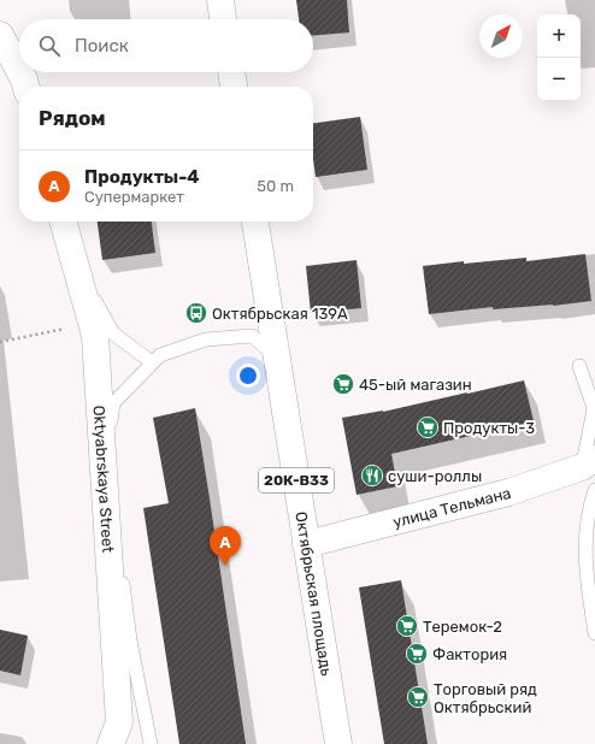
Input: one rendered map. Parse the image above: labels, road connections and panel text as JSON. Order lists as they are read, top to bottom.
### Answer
{
  "streets": {
    "street": [
      "Oktyabrskaya Street",
      "20К-В33",
      "улица Тельмана",
      "Октябрьская площадь"
    ]
  },
  "crossings": [
    ["улица Тельмана", "Октябрьская площадь"]
  ],
  "places": {
    "bus stop": ["Октябрьская 139А"],
    "supermarket": [
      "45-ый магазин",
      "Продукты-3",
      "Теремок-2",
      "Фактория",
      "Торговый ряд Октябрьский"
    ],
    "restaurant": ["суши-роллы"]
  },
  "north": "top right",
  "page": {
    "map_buttons": ["+", "−"],
    "search": "Поиск",
    "heading": "Рядом",
    "list": [
      {
        "mark": "A",
        "name": "Продукты-4",
        "note": "Супермаркет",
        "value": "50 m"
      }
    ],
    "pins": "A"
  }
}
